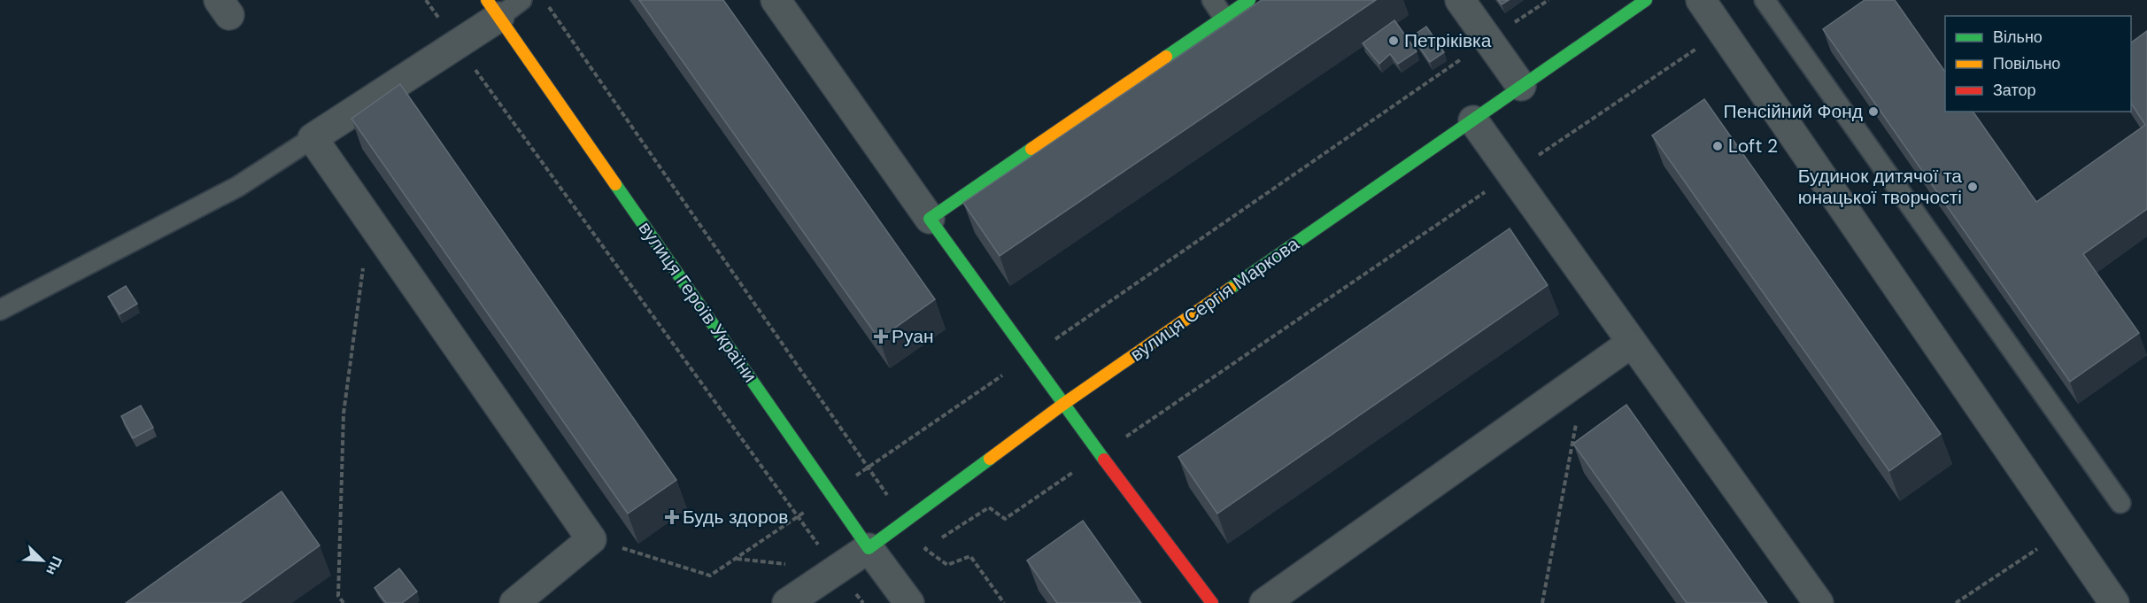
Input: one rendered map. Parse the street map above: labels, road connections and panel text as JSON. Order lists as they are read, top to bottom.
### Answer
{
  "streets": {
    "street": ["вулиця Сергія Маркова", "вулиця Героїв України"]
  },
  "crossings": [
    ["вулиця Сергія Маркова", "вулиця Героїв України"]
  ],
  "places": {
    "other": [
      "Петріківка",
      "Пенсійний Фонд",
      "Loft 2",
      "Будинок дитячої та юнацької творчості"
    ],
    "health": ["Руан", "Будь здоров"]
  },
  "legend": ["Вільно", "Повільно", "Затор"],
  "north": "bottom right"
}
